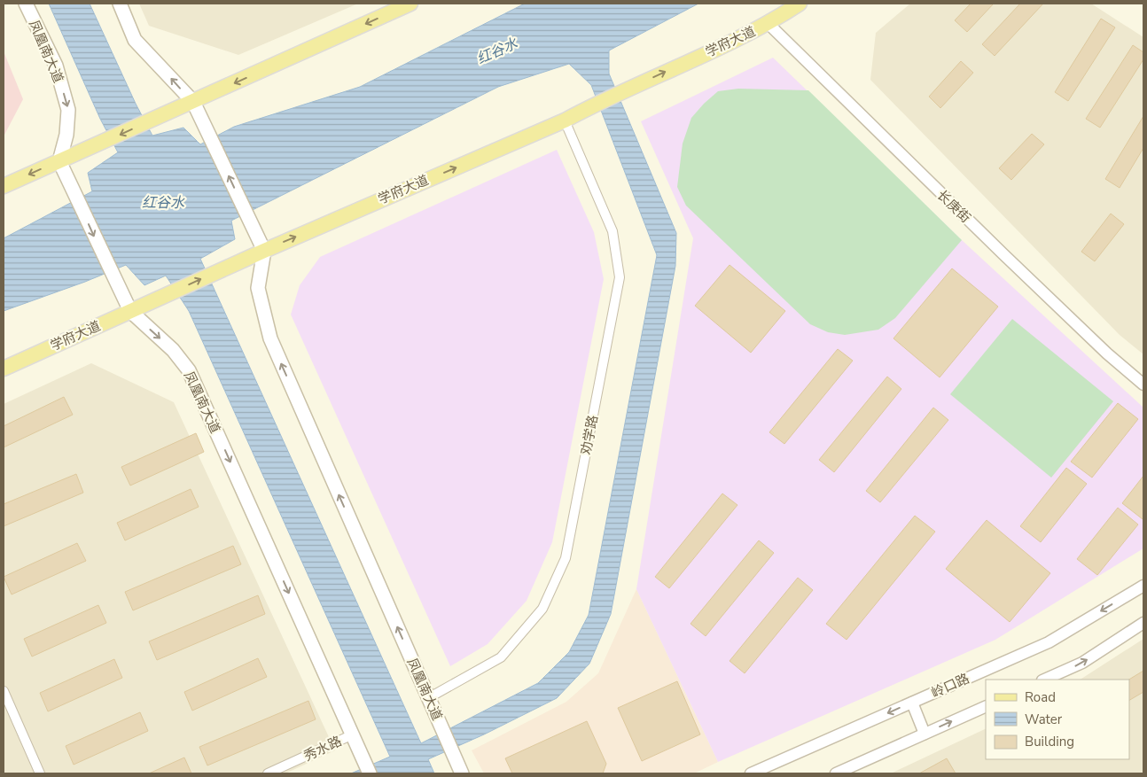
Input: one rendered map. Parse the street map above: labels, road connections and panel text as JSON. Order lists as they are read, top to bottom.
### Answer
{
  "streets": {
    "main road": ["学府大道", "凤凰南大道"],
    "street": [
      "长庚街",
      "劝学路",
      "岭口路",
      "秀水路"
    ]
  },
  "crossings": [
    ["学府大道", "凤凰南大道"],
    ["学府大道", "长庚街"],
    ["学府大道", "劝学路"],
    ["凤凰南大道", "劝学路"],
    ["凤凰南大道", "秀水路"]
  ],
  "one_way": ["学府大道"],
  "water": ["红谷水"],
  "legend": ["Road", "Water", "Building"]
}
